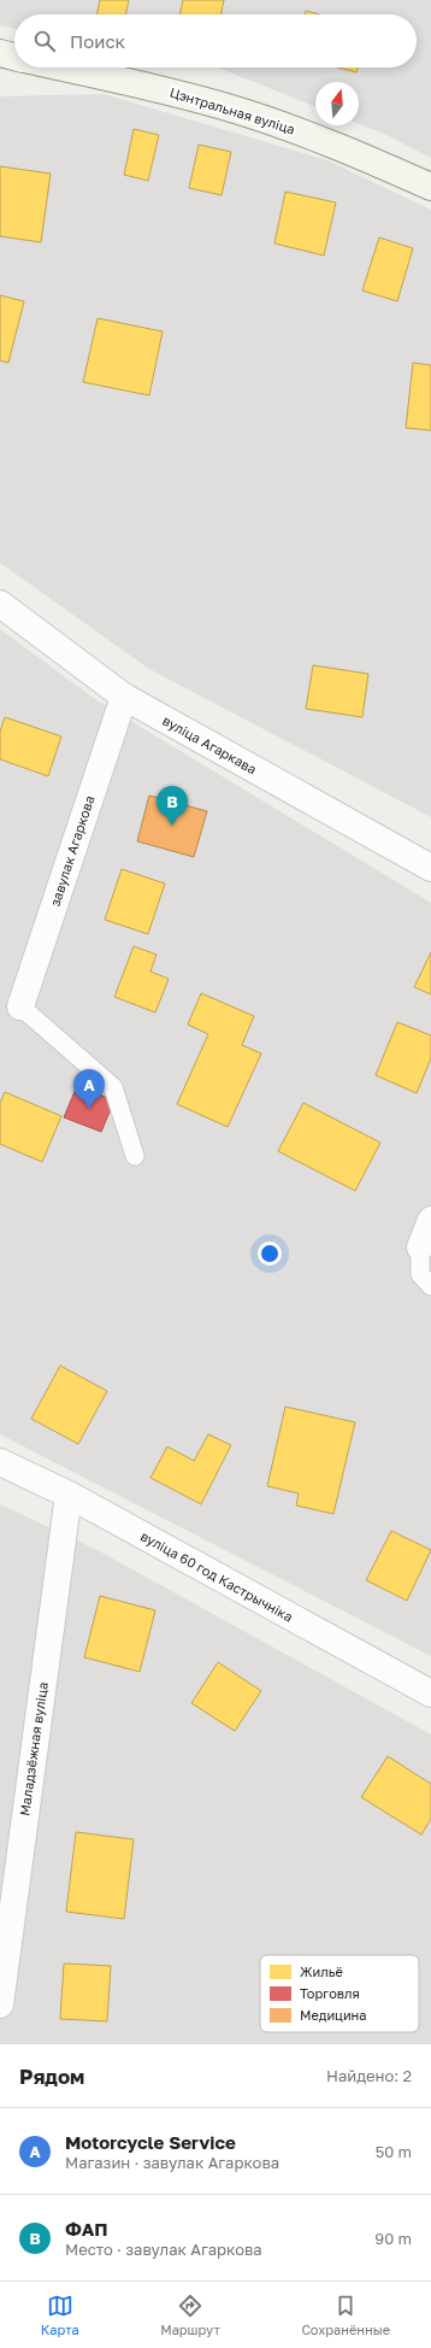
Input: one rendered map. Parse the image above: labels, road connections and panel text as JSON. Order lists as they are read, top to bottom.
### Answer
{
  "streets": {
    "street": [
      "Цэнтральная вуліца",
      "вуліца Агаркава",
      "завулак Агаркова",
      "вуліца 60 год Кастрычніка",
      "Маладзёжная вуліца"
    ]
  },
  "crossings": [
    ["вуліца Агаркава", "завулак Агаркова"],
    ["вуліца 60 год Кастрычніка", "Маладзёжная вуліца"]
  ],
  "legend": ["Жильё", "Торговля", "Медицина"],
  "north": "top",
  "page": {
    "search": "Поиск",
    "pins": ["B", "A"],
    "heading": ["Рядом", "Найдено: 2"],
    "list": [
      {
        "mark": "A",
        "name": "Motorcycle Service",
        "note": "Магазин · завулак Агаркова",
        "value": "50 m"
      },
      {
        "mark": "B",
        "name": "ФАП",
        "note": "Место · завулак Агаркова",
        "value": "90 m"
      }
    ],
    "nav": ["Карта", "Маршрут", "Сохранённые"]
  }
}
